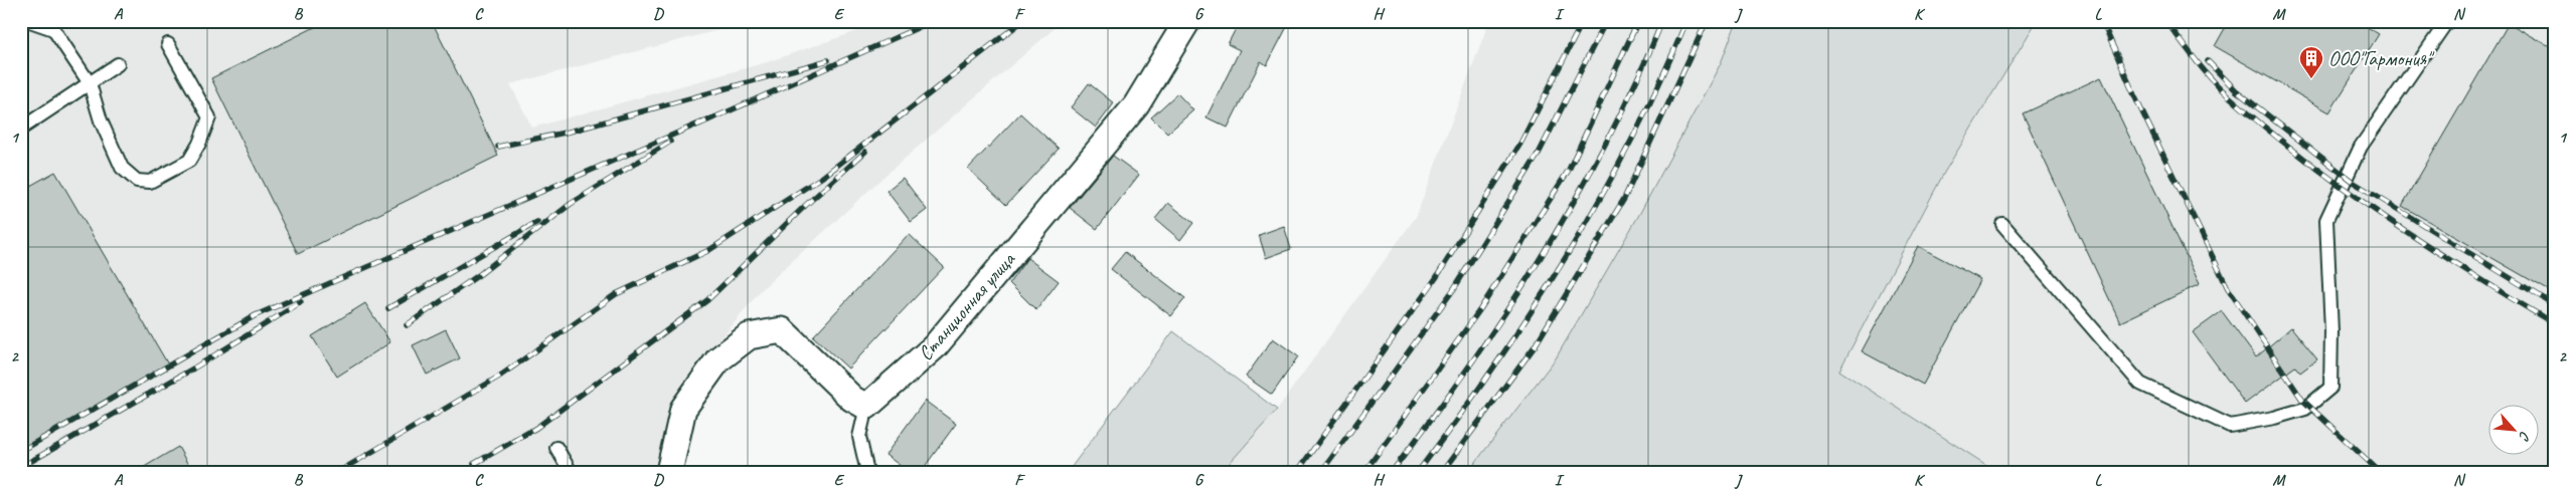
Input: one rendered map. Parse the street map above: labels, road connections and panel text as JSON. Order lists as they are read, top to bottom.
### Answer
{
  "streets": {
    "street": ["Станционная улица"]
  },
  "places": {
    "building": ["ООО\"Гармония\""]
  },
  "north": "bottom right",
  "grid": {
    "columns": [
      "A",
      "B",
      "C",
      "D",
      "E",
      "F",
      "G",
      "H",
      "I",
      "J",
      "K",
      "L",
      "M",
      "N"
    ],
    "rows": ["1", "2"]
  }
}
